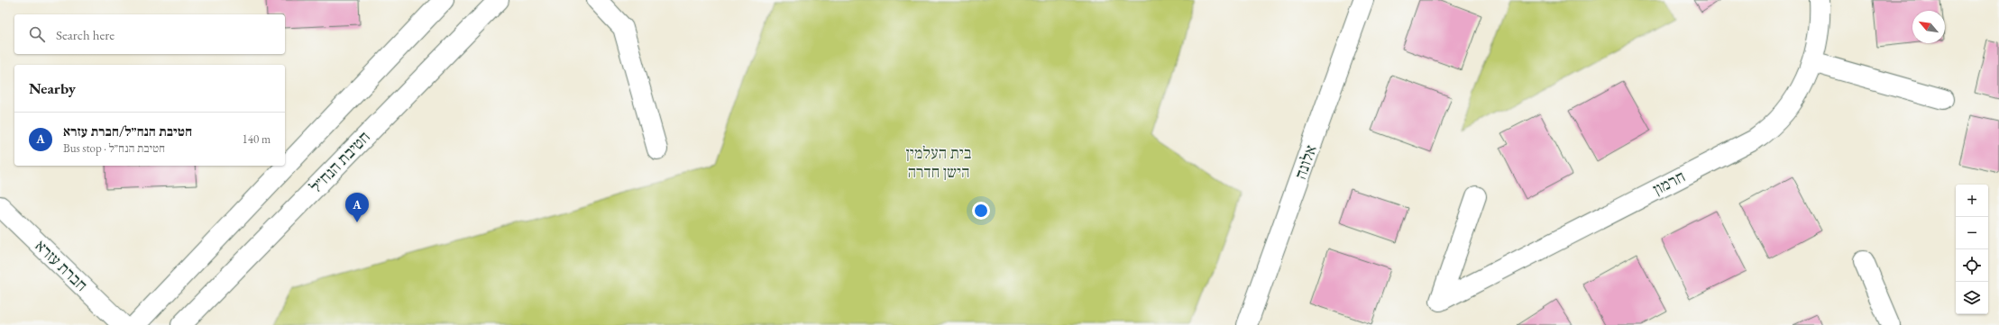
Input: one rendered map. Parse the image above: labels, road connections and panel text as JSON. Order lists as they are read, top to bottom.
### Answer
{
  "streets": {
    "street": [
      "חטיבת הנח״ל",
      "אלונה",
      "חרמון",
      "חברת עזרא"
    ]
  },
  "parks": ["בית העלמין הישן חדרה"],
  "north": "top left",
  "page": {
    "search": "Search here",
    "heading": "Nearby",
    "list": [
      {
        "mark": "A",
        "name": "חטיבת הנח״ל/חברת עזרא",
        "note": "Bus stop · חטיבת הנח״ל",
        "value": "140 m"
      }
    ],
    "map_buttons": ["+", "−"],
    "pins": "A"
  }
}
